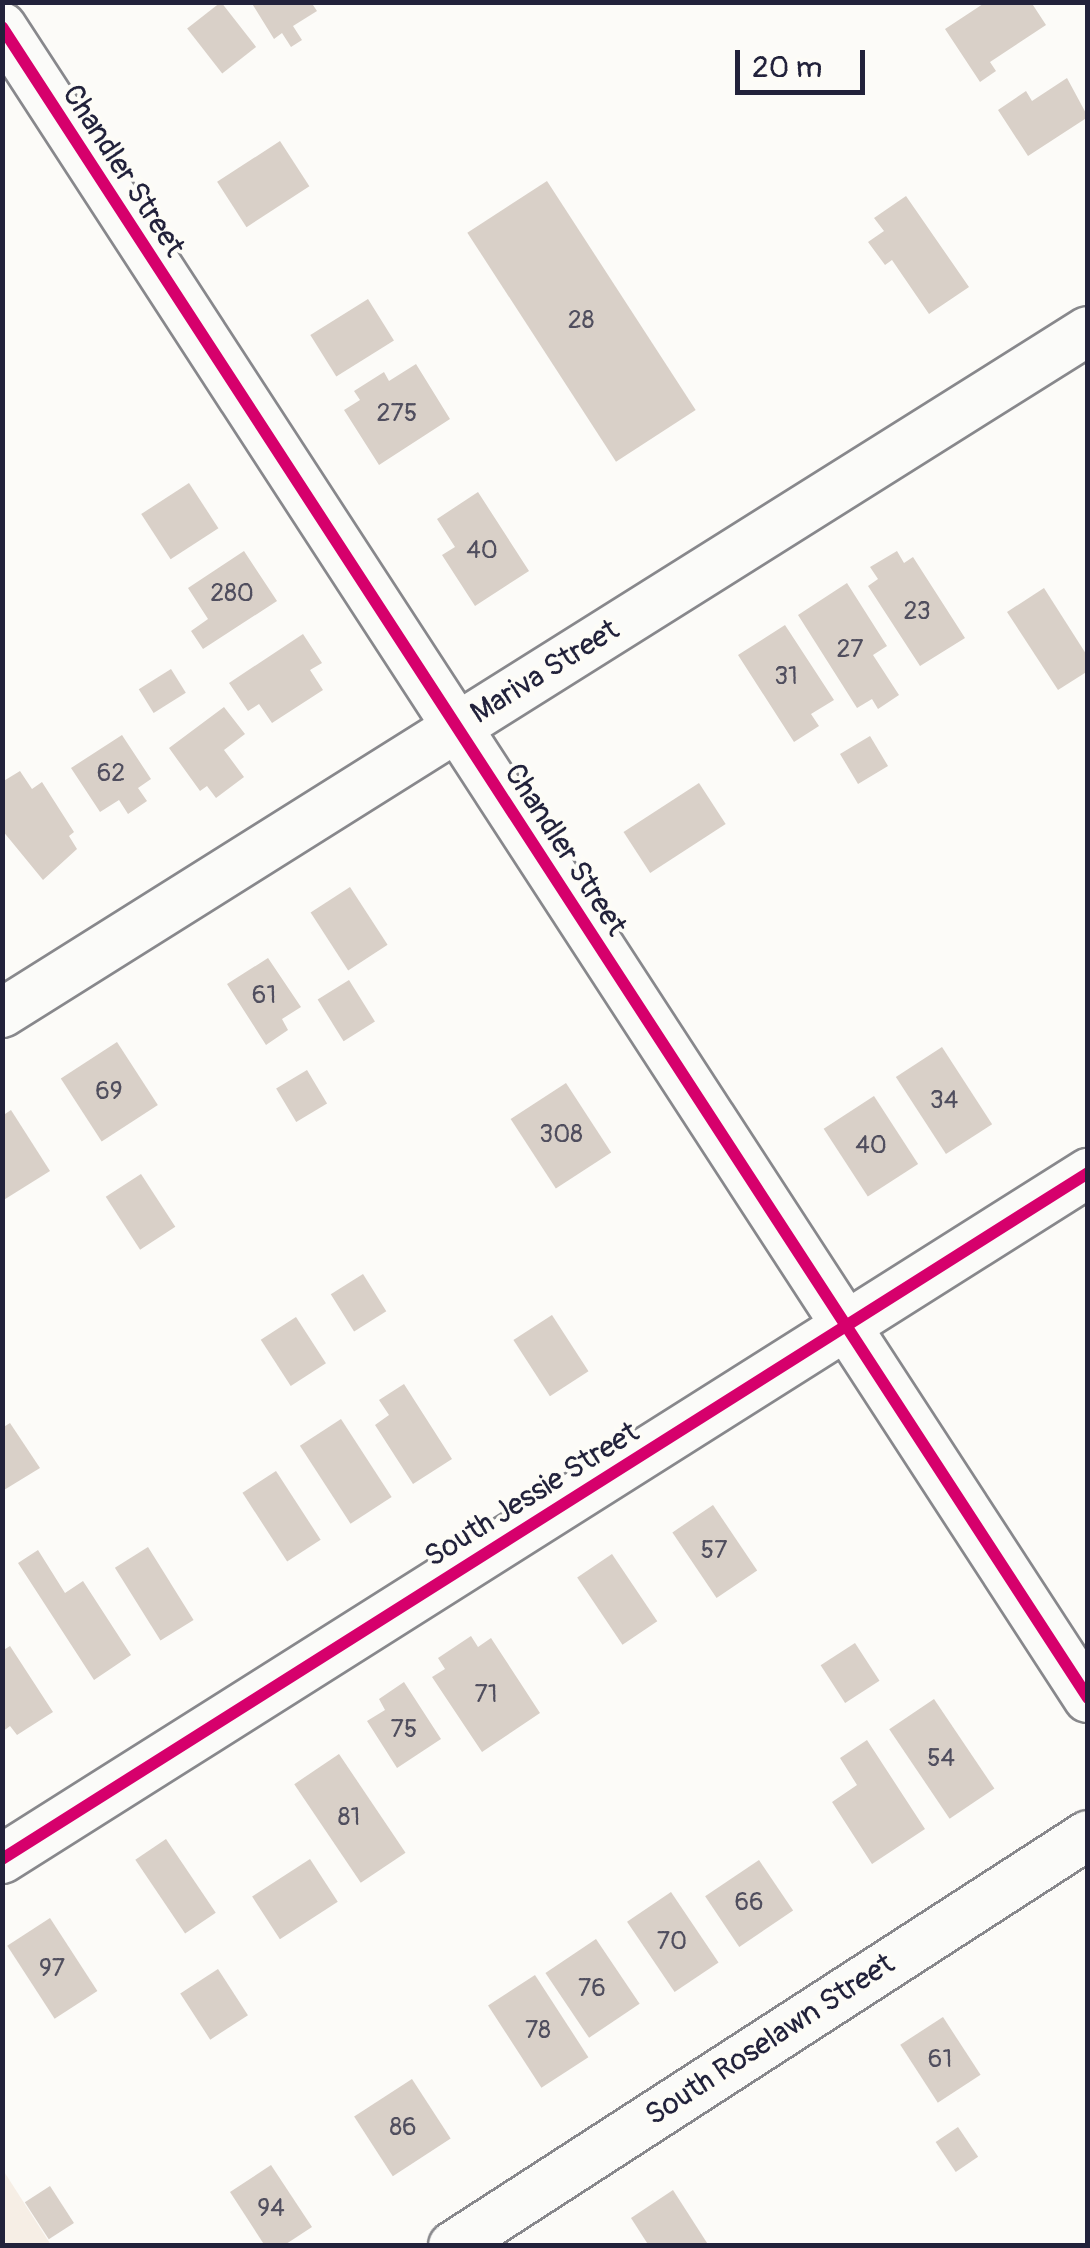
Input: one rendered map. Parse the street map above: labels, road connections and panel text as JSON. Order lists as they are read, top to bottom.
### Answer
{
  "streets": {
    "street": [
      "Chandler Street",
      "Mariva Street",
      "South Jessie Street",
      "South Roselawn Street"
    ]
  },
  "crossings": [
    ["Chandler Street", "Mariva Street"],
    ["Chandler Street", "South Jessie Street"]
  ],
  "house_numbers": [
    "28",
    "275",
    "40",
    "280",
    "23",
    "27",
    "31",
    "62",
    "61",
    "69",
    "34",
    "308",
    "40",
    "57",
    "71",
    "75",
    "54",
    "81",
    "66",
    "70",
    "97",
    "76",
    "78",
    "61",
    "86",
    "94"
  ],
  "scale_bar": "20 m"
}
